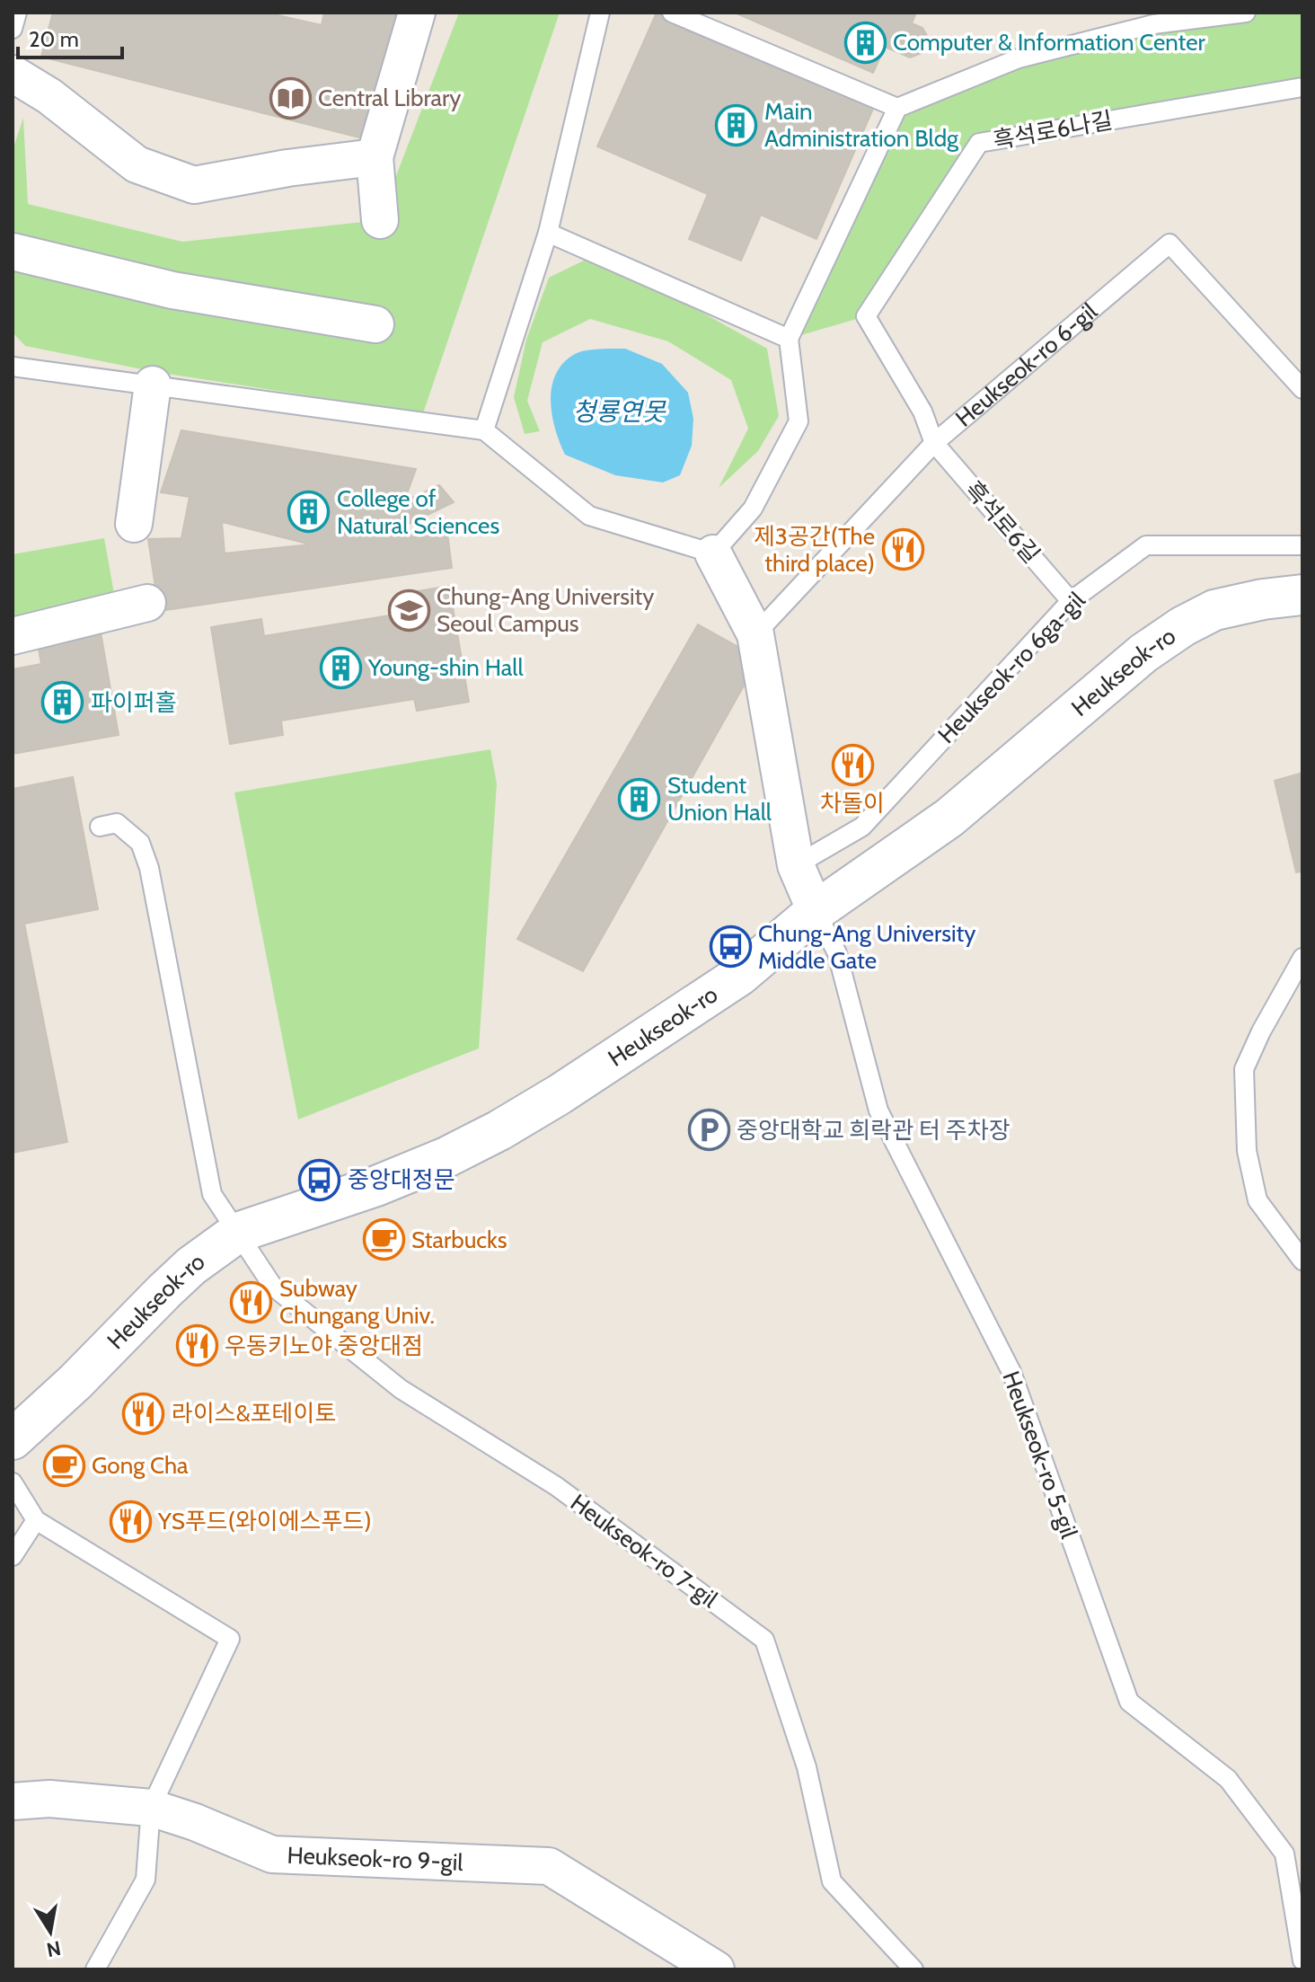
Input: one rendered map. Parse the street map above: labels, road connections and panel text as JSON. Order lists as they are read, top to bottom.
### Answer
{
  "streets": {
    "street": ["Heukseok-ro", "Heukseok-ro 9-gil"],
    "lane": [
      "흑석로6나길",
      "Heukseok-ro 6-gil",
      "흑석로6길",
      "Heukseok-ro 6ga-gil",
      "Heukseok-ro 5-gil",
      "Heukseok-ro 7-gil"
    ]
  },
  "crossings": [
    ["흑석로6나길", "Heukseok-ro 6-gil"],
    ["흑석로6나길", "흑석로6길"],
    ["Heukseok-ro 6-gil", "흑석로6길"],
    ["흑석로6길", "Heukseok-ro 6ga-gil"],
    ["Heukseok-ro", "Heukseok-ro 5-gil"],
    ["Heukseok-ro", "Heukseok-ro 7-gil"]
  ],
  "water": ["청룡연못"],
  "places": {
    "building": [
      "Computer & Information Center",
      "Main Administration Bldg",
      "College of Natural Sciences",
      "Young-shin Hall",
      "파이퍼홀",
      "Student Union Hall"
    ],
    "library": ["Central Library"],
    "restaurant": [
      "제3공간(The third place)",
      "차돌이",
      "Subway Chungang Univ.",
      "우동키노야 중앙대점",
      "라이스&포테이토",
      "YS푸드(와이에스푸드)"
    ],
    "school or university": ["Chung-Ang University Seoul Campus"],
    "bus stop": ["Chung-Ang University Middle Gate", "중앙대정문"],
    "parking": ["중앙대학교 희락관 터 주차장"],
    "cafe": ["Starbucks", "Gong Cha"]
  },
  "scale_bar": "20 m",
  "north": "bottom"
}
